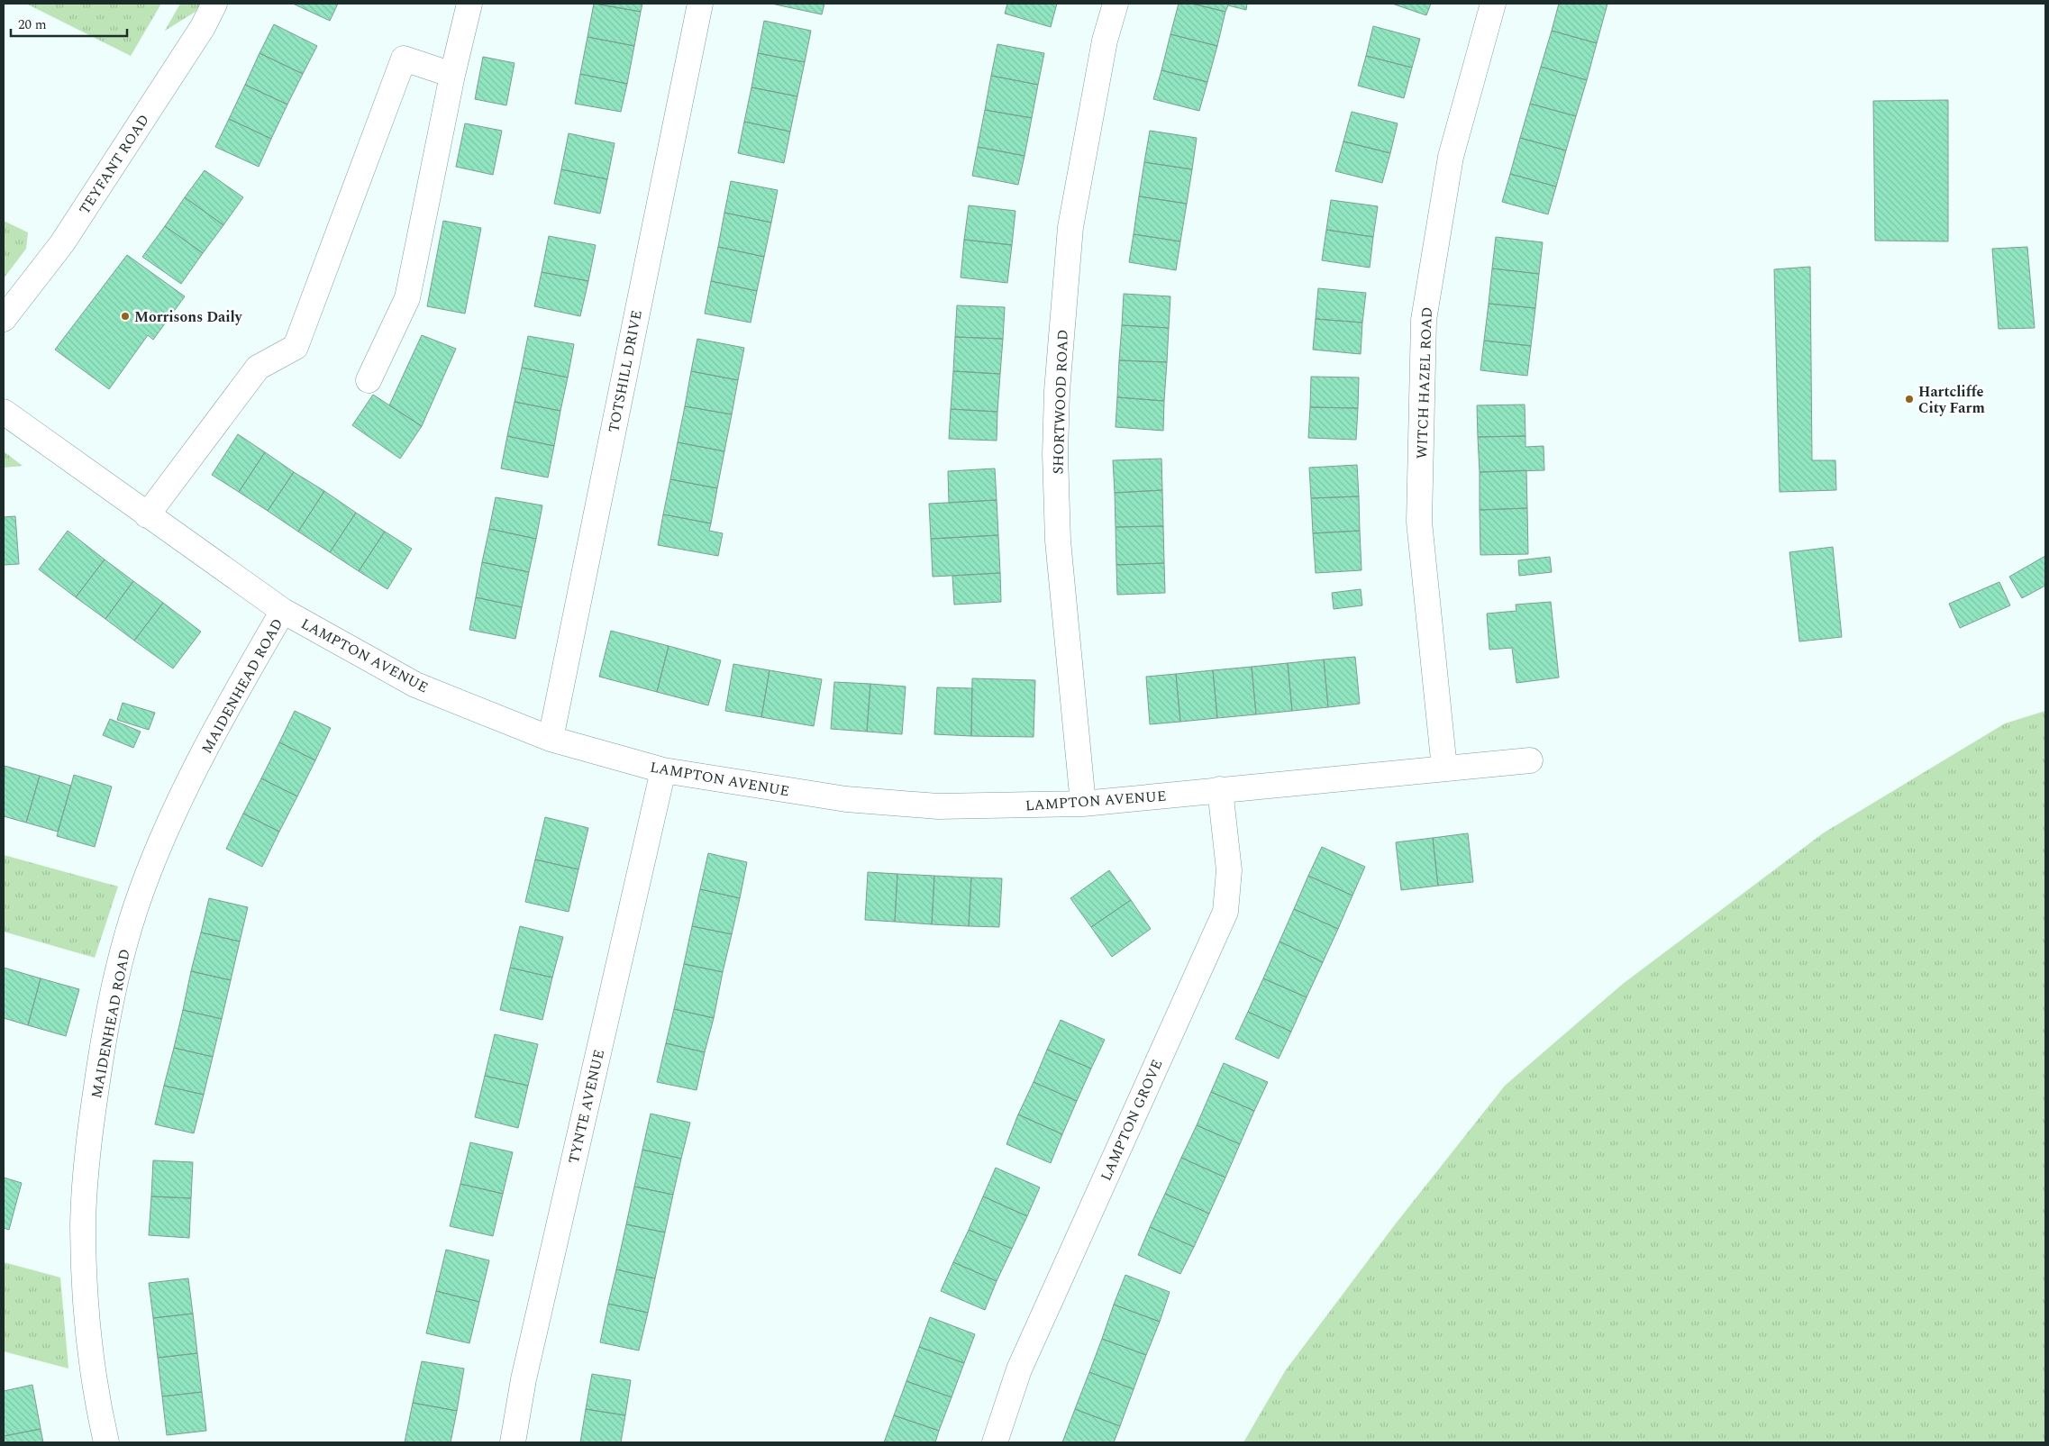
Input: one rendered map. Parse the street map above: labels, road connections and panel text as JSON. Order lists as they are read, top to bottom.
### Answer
{
  "streets": {
    "street": [
      "TEYFANT ROAD",
      "TOTSHILL DRIVE",
      "WITCH HAZEL ROAD",
      "SHORTWOOD ROAD",
      "LAMPTON AVENUE",
      "MAIDENHEAD ROAD",
      "TYNTE AVENUE",
      "LAMPTON GROVE"
    ]
  },
  "crossings": [
    ["TOTSHILL DRIVE", "LAMPTON AVENUE"],
    ["WITCH HAZEL ROAD", "LAMPTON AVENUE"],
    ["SHORTWOOD ROAD", "LAMPTON AVENUE"],
    ["LAMPTON AVENUE", "MAIDENHEAD ROAD"],
    ["LAMPTON AVENUE", "TYNTE AVENUE"],
    ["LAMPTON AVENUE", "LAMPTON GROVE"]
  ],
  "places": ["Morrisons Daily", "Hartcliffe City Farm"],
  "scale_bar": "20 m"
}
